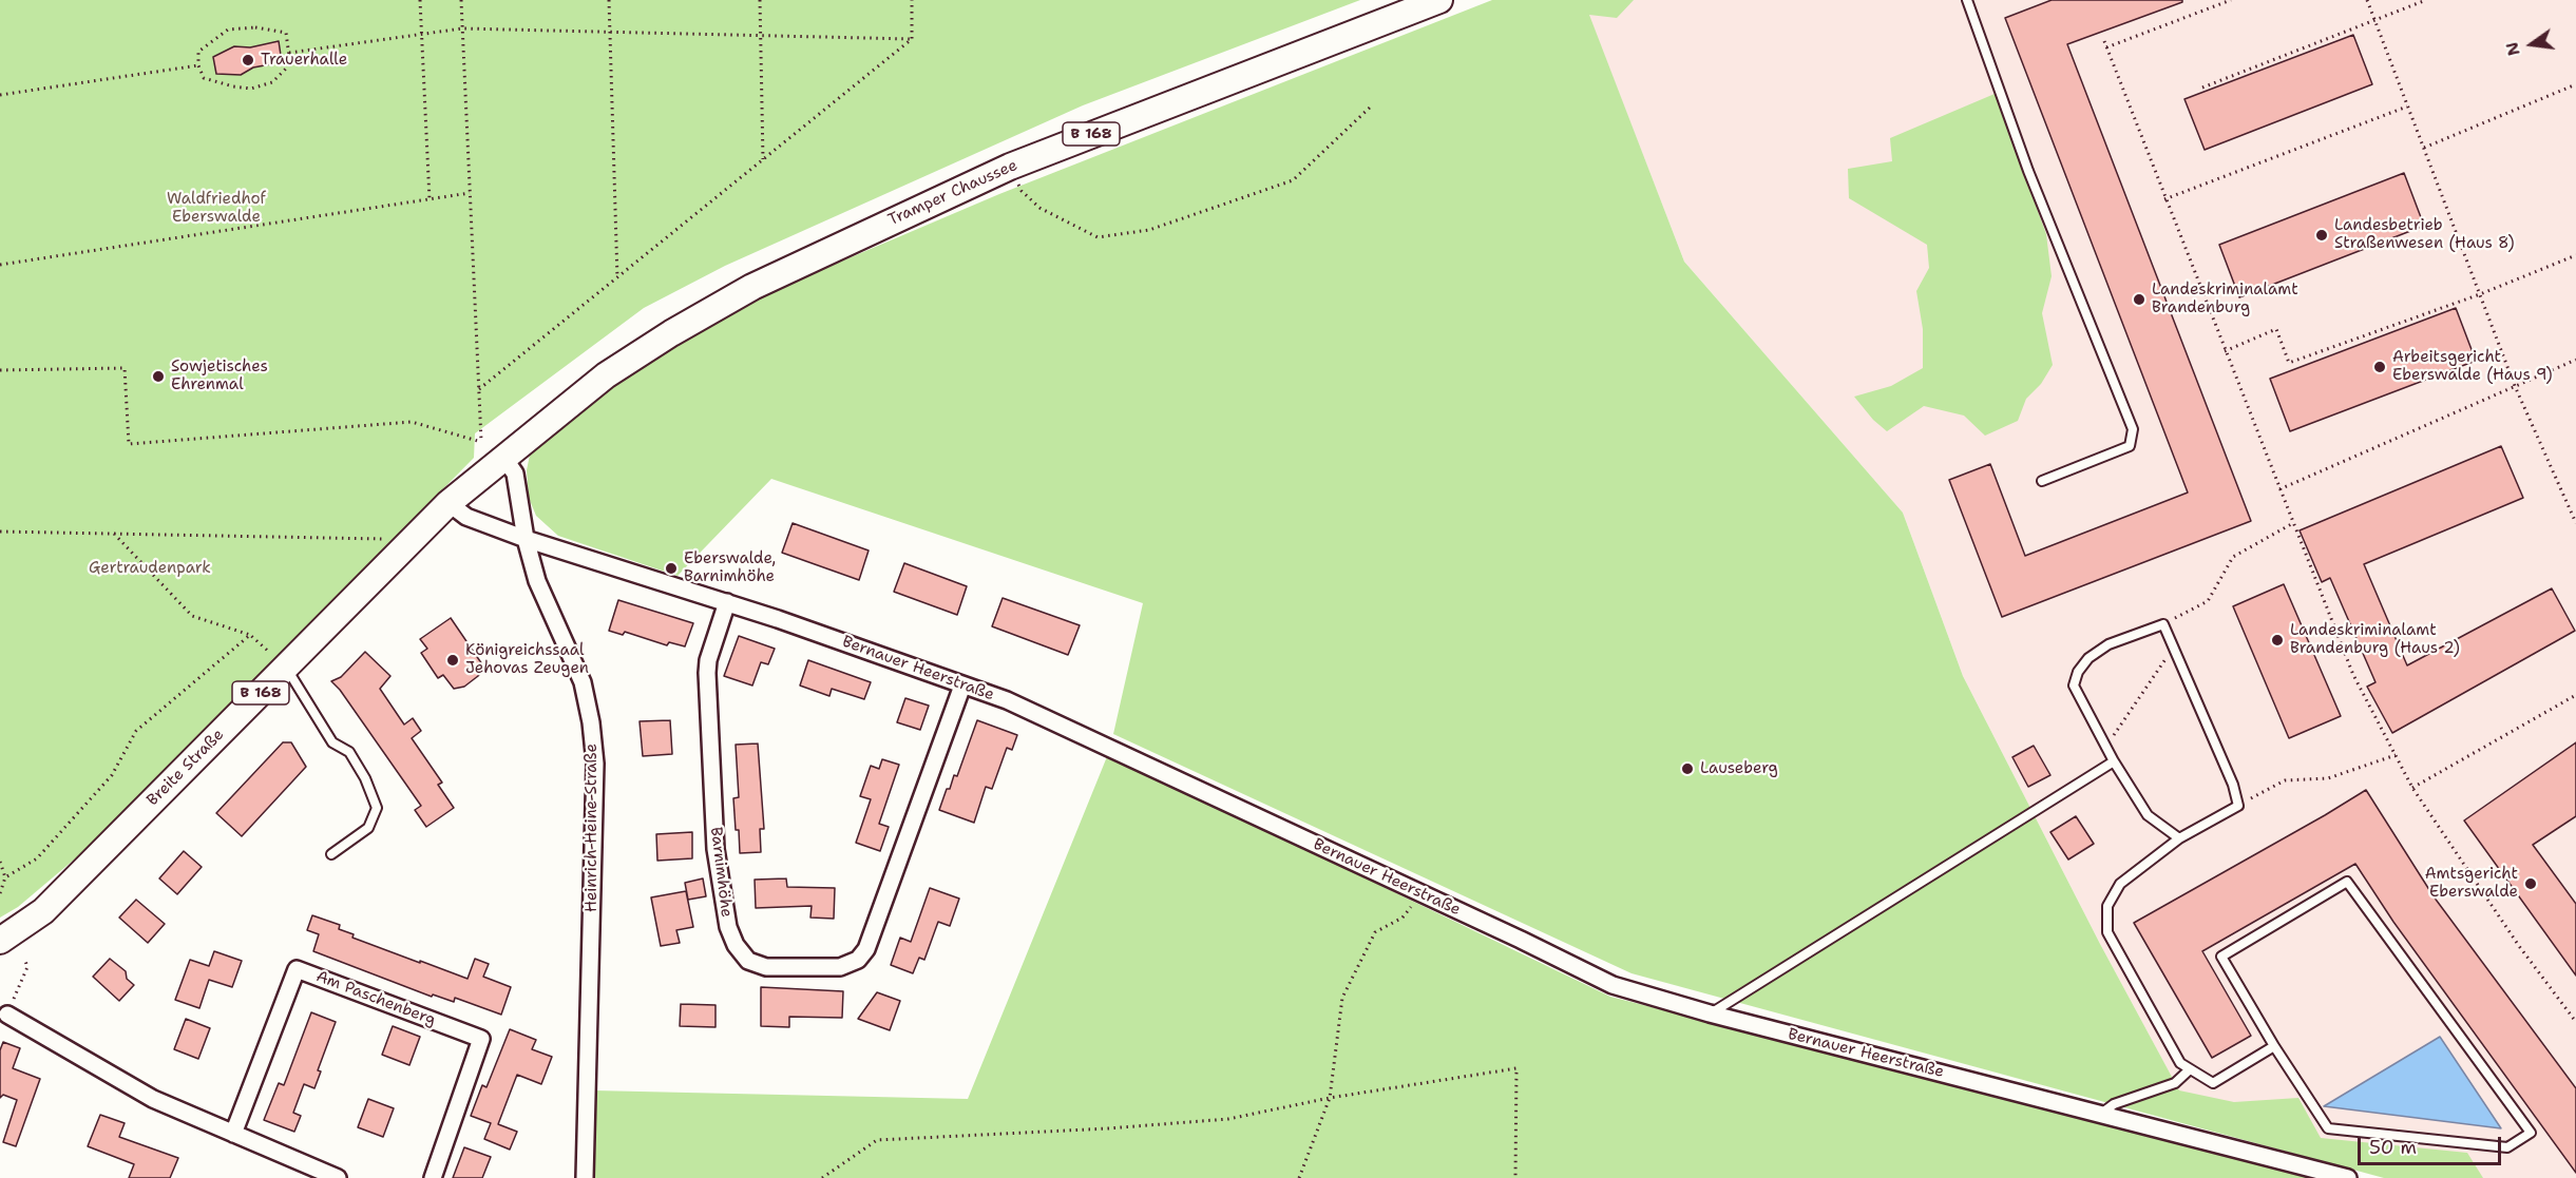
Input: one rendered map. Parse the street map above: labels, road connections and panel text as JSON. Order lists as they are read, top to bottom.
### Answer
{
  "streets": {
    "main road": ["B 168", "Tramper Chaussee", "Breite Straße"],
    "street": [
      "Bernauer Heerstraße",
      "Heinrich-Heine-Straße",
      "Barnimhöhe",
      "Am Paschenberg"
    ]
  },
  "crossings": [
    ["Tramper Chaussee", "Breite Straße"],
    ["Tramper Chaussee", "Heinrich-Heine-Straße"],
    ["Bernauer Heerstraße", "Breite Straße"],
    ["Bernauer Heerstraße", "Heinrich-Heine-Straße"],
    ["Bernauer Heerstraße", "Barnimhöhe"],
    ["Breite Straße", "Heinrich-Heine-Straße"]
  ],
  "parks": ["Waldfriedhof Eberswalde", "Gertraudenpark"],
  "places": [
    "Trauerhalle",
    "Landesbetrieb Straßenwesen (Haus 8)",
    "Landeskriminalamt Brandenburg",
    "Arbeitsgericht Eberswalde (Haus 9)",
    "Sowjetisches Ehrenmal",
    "Eberswalde, Barnimhöhe",
    "Landeskriminalamt Brandenburg (Haus 2)",
    "Königreichssaal Jehovas Zeugen",
    "Lauseberg",
    "Amtsgericht Eberswalde"
  ],
  "scale_bar": "50 m",
  "north": "left"
}
